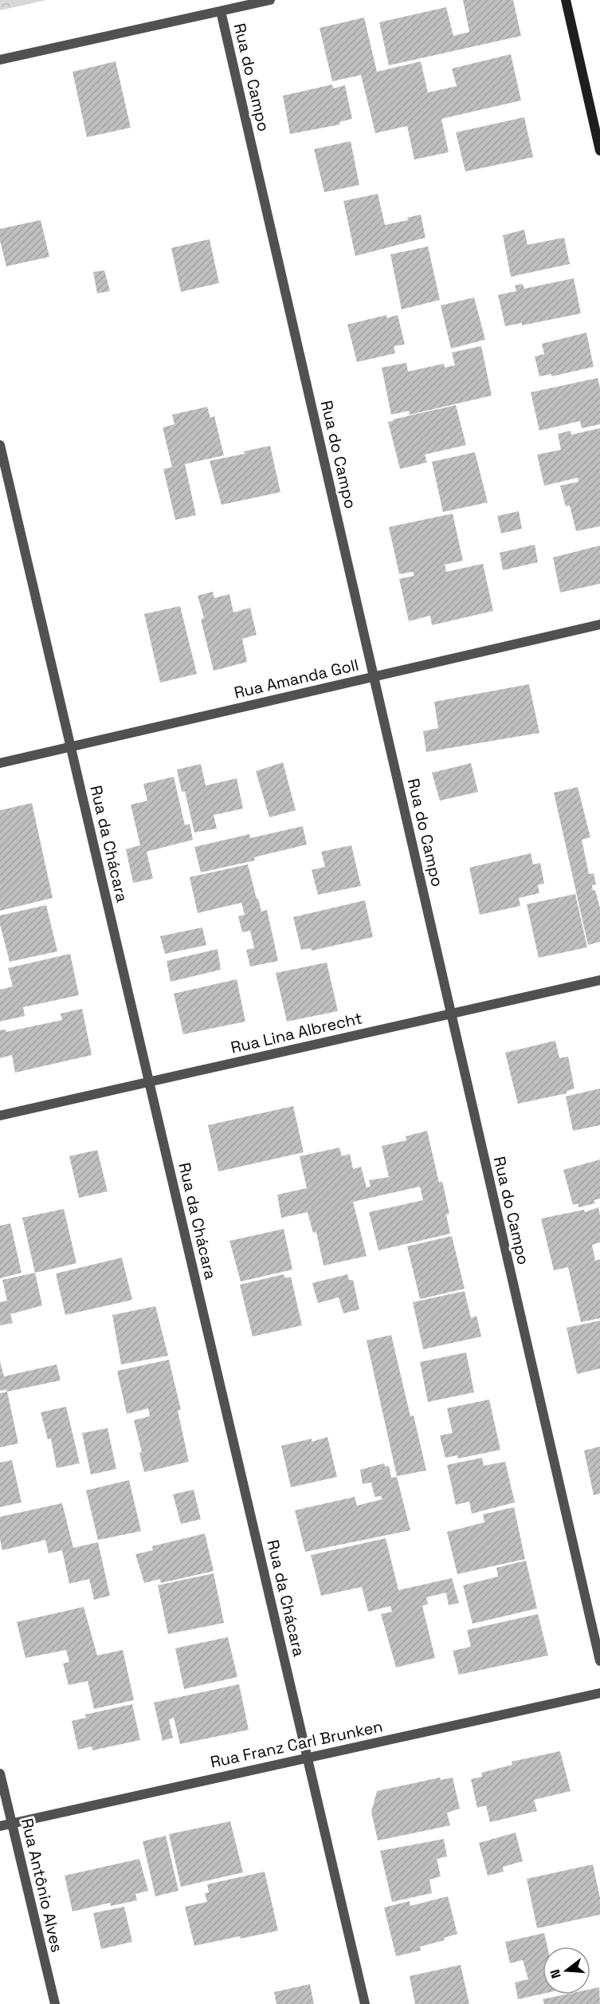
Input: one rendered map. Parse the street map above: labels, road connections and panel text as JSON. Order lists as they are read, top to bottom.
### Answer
{
  "streets": {
    "street": [
      "Rua do Campo",
      "Rua Amanda Goll",
      "Rua da Chácara",
      "Rua Lina Albrecht",
      "Rua Franz Carl Brunken",
      "Rua Antônio Alves"
    ]
  },
  "crossings": [
    ["Rua do Campo", "Rua Amanda Goll"],
    ["Rua do Campo", "Rua Lina Albrecht"],
    ["Rua Amanda Goll", "Rua da Chácara"],
    ["Rua da Chácara", "Rua Lina Albrecht"],
    ["Rua da Chácara", "Rua Franz Carl Brunken"],
    ["Rua Franz Carl Brunken", "Rua Antônio Alves"]
  ],
  "north": "left"
}
